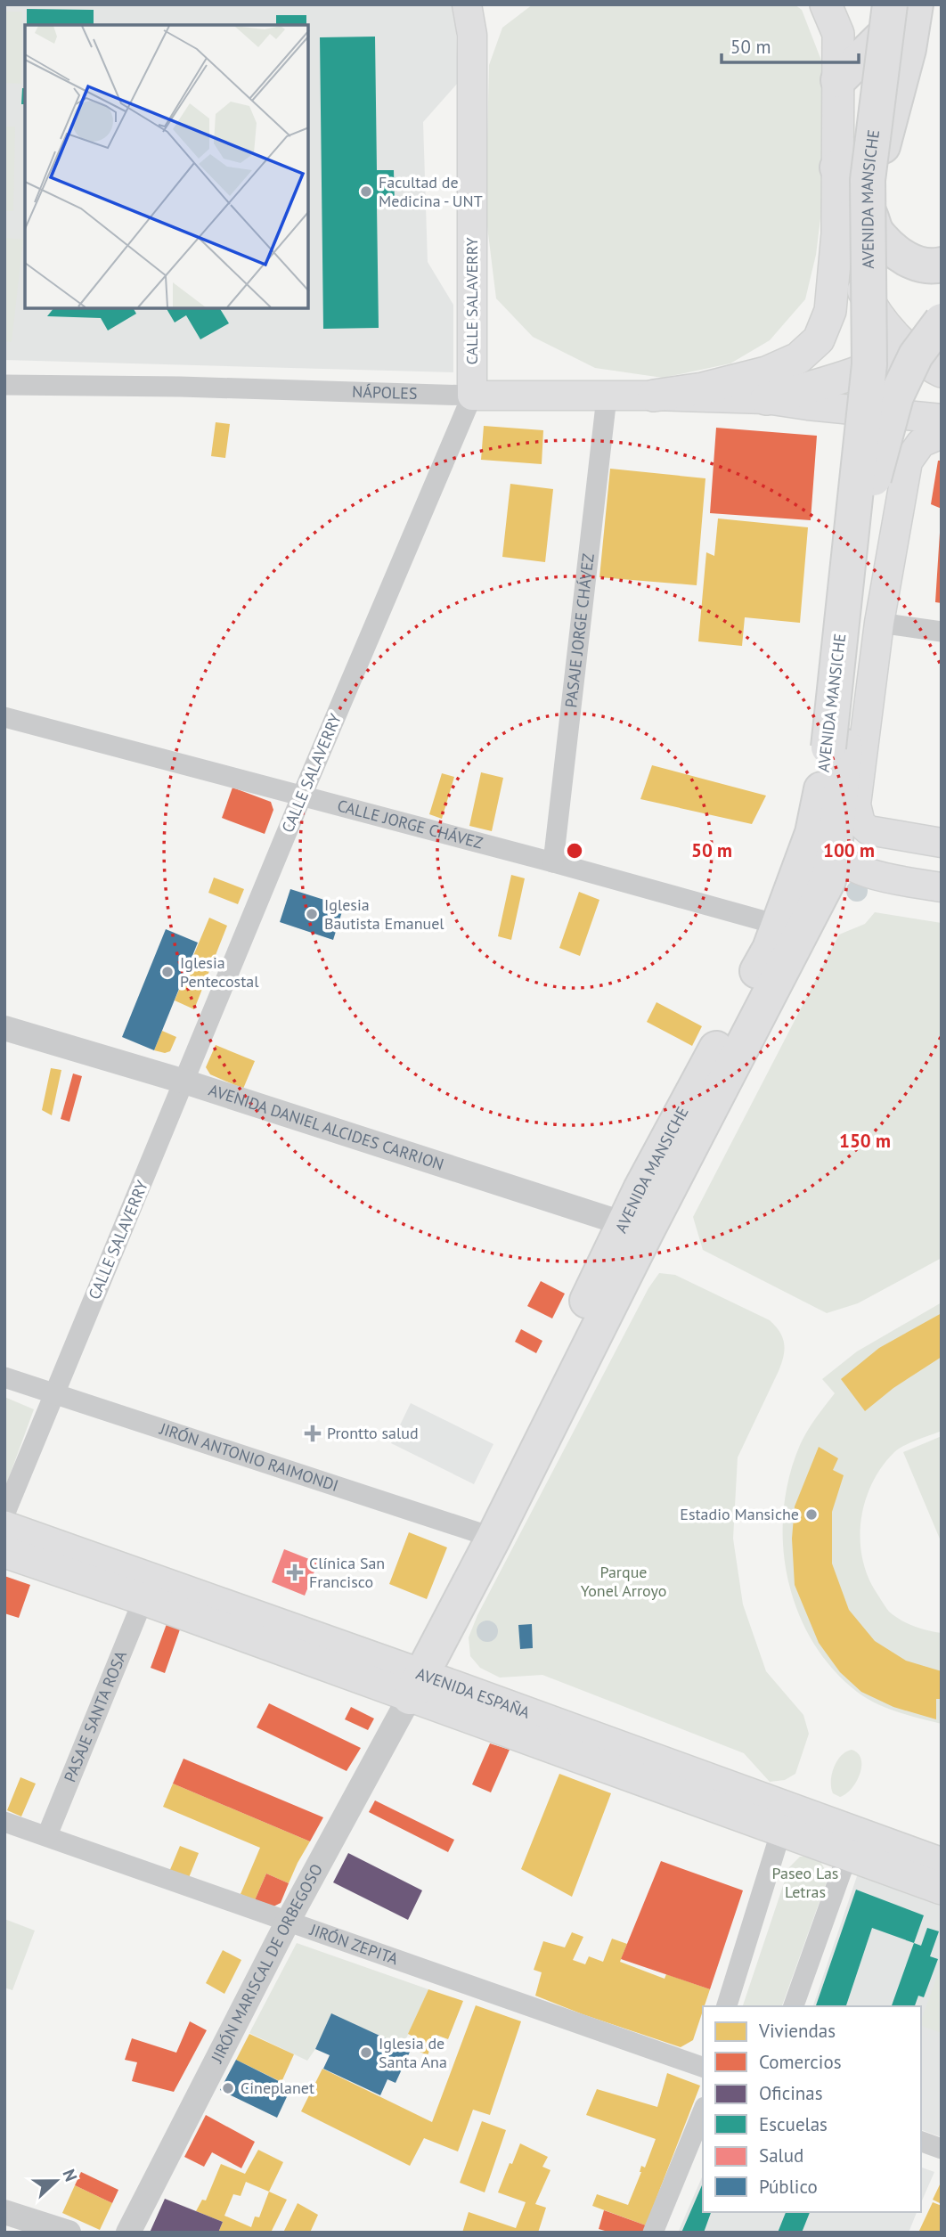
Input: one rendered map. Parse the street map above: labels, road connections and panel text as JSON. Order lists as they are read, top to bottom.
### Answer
{
  "streets": {
    "highway": ["AVENIDA MANSICHE"],
    "main road": ["CALLE SALAVERRY", "NÁPOLES", "AVENIDA ESPAÑA"],
    "street": [
      "PASAJE JORGE CHÁVEZ",
      "CALLE JORGE CHÁVEZ",
      "AVENIDA DANIEL ALCIDES CARRION",
      "JIRÓN ANTONIO RAIMONDI",
      "PASAJE SANTA ROSA",
      "JIRÓN ZEPITA",
      "JIRÓN MARISCAL DE ORBEGOSO"
    ]
  },
  "crossings": [
    ["AVENIDA MANSICHE", "CALLE JORGE CHÁVEZ"],
    ["AVENIDA MANSICHE", "AVENIDA DANIEL ALCIDES CARRION"],
    ["AVENIDA MANSICHE", "JIRÓN ANTONIO RAIMONDI"],
    ["AVENIDA MANSICHE", "AVENIDA ESPAÑA"],
    ["AVENIDA MANSICHE", "JIRÓN MARISCAL DE ORBEGOSO"],
    ["CALLE SALAVERRY", "NÁPOLES"],
    ["CALLE SALAVERRY", "CALLE JORGE CHÁVEZ"],
    ["CALLE SALAVERRY", "AVENIDA DANIEL ALCIDES CARRION"],
    ["CALLE SALAVERRY", "JIRÓN ANTONIO RAIMONDI"],
    ["NÁPOLES", "PASAJE JORGE CHÁVEZ"],
    ["PASAJE JORGE CHÁVEZ", "CALLE JORGE CHÁVEZ"],
    ["AVENIDA ESPAÑA", "PASAJE SANTA ROSA"],
    ["AVENIDA ESPAÑA", "JIRÓN MARISCAL DE ORBEGOSO"],
    ["PASAJE SANTA ROSA", "JIRÓN ZEPITA"],
    ["JIRÓN ZEPITA", "JIRÓN MARISCAL DE ORBEGOSO"]
  ],
  "parks": ["Parque Yonel Arroyo", "Paseo Las Letras"],
  "places": {
    "other": [
      "Facultad de Medicina - UNT",
      "Iglesia Bautista Emanuel",
      "Iglesia Pentecostal",
      "Estadio Mansiche",
      "Iglesia de Santa Ana",
      "Cineplanet"
    ],
    "health": ["Prontto salud", "Clínica San Francisco"]
  },
  "legend": [
    "Viviendas",
    "Comercios",
    "Oficinas",
    "Escuelas",
    "Salud",
    "Público"
  ],
  "scale_bar": "50 m",
  "north": "right",
  "rings": ["50 m", "100 m", "150 m"]
}
